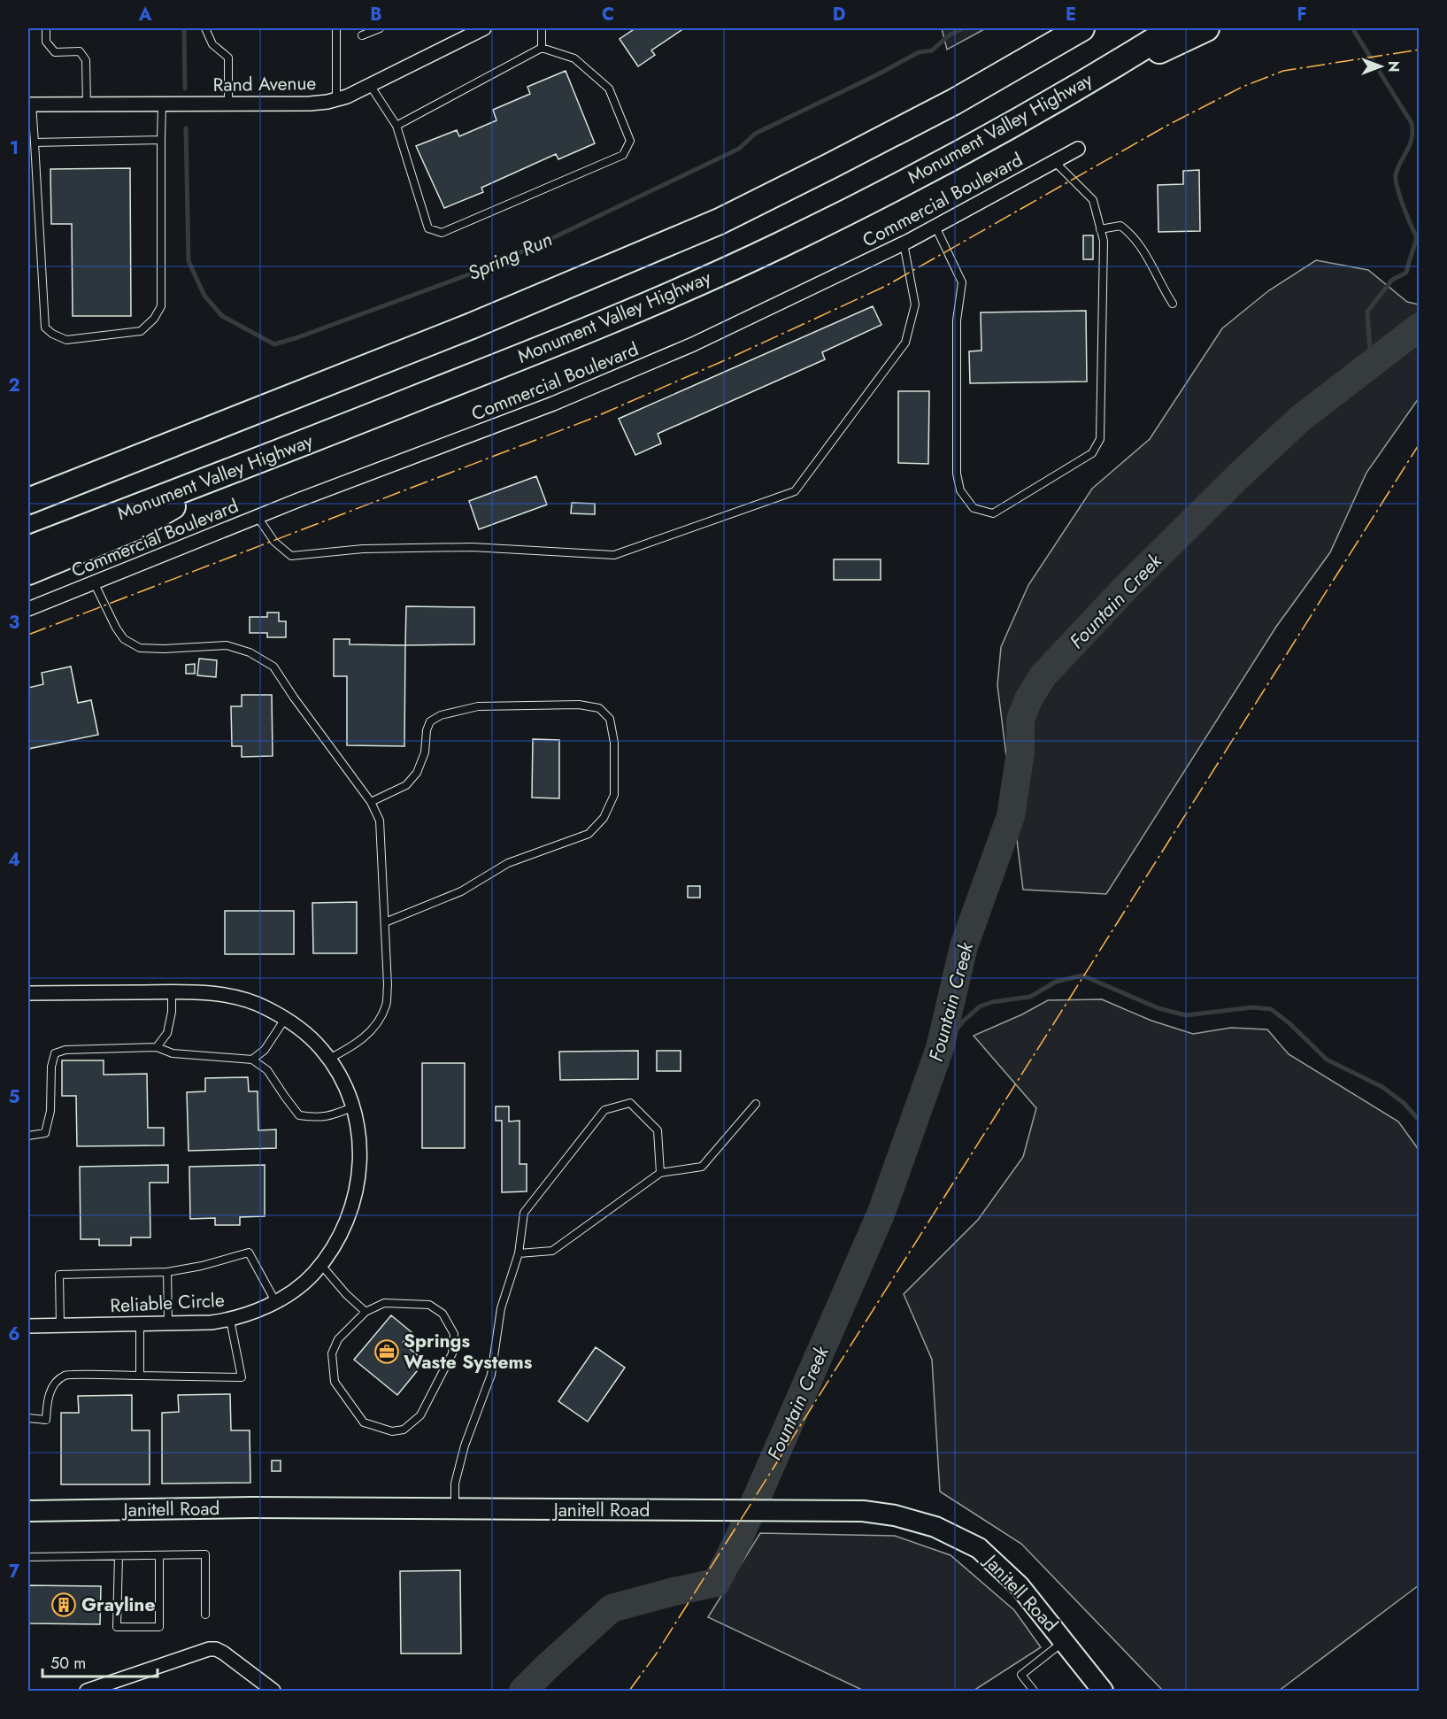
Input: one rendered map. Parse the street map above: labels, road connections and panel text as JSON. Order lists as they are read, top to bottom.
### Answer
{
  "streets": {
    "highway": ["Monument Valley Highway"],
    "street": [
      "Rand Avenue",
      "Commercial Boulevard",
      "Reliable Circle",
      "Janitell Road"
    ]
  },
  "water": ["Spring Run", "Fountain Creek"],
  "places": {
    "office": ["Springs Waste Systems"],
    "building": ["Grayline"]
  },
  "scale_bar": "50 m",
  "north": "right",
  "grid": {
    "columns": [
      "A",
      "B",
      "C",
      "D",
      "E",
      "F"
    ],
    "rows": [
      "1",
      "2",
      "3",
      "4",
      "5",
      "6",
      "7"
    ]
  }
}
